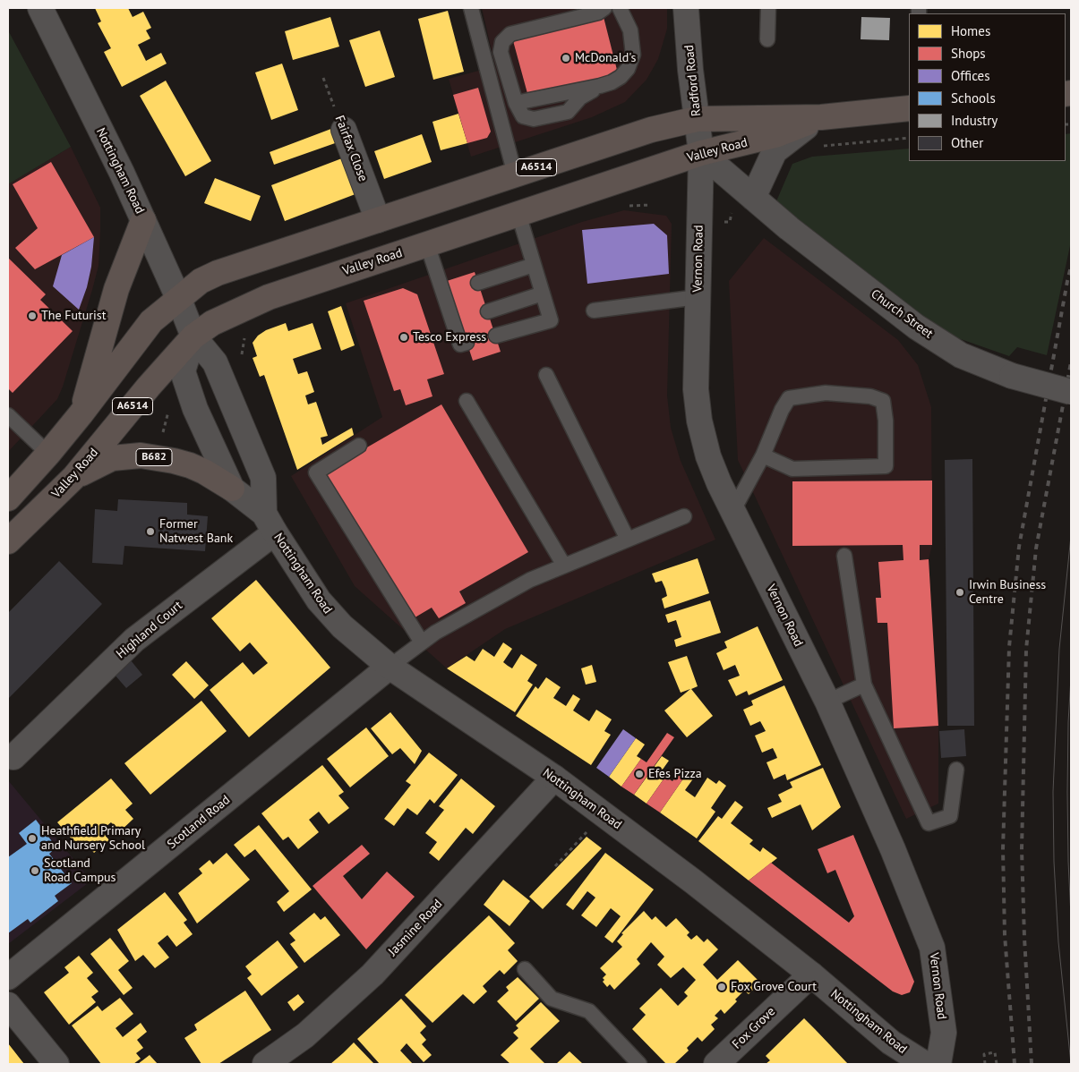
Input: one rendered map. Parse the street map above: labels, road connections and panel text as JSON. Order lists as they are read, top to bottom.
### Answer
{
  "streets": {
    "highway": ["Valley Road", "A6514", "B682"],
    "street": [
      "Radford Road",
      "Fairfax Close",
      "Nottingham Road",
      "Vernon Road",
      "Church Street",
      "Highland Court",
      "Scotland Road",
      "Jasmine Road",
      "Fox Grove"
    ]
  },
  "crossings": [
    ["Radford Road", "Valley Road"],
    ["Radford Road", "Vernon Road"],
    ["Radford Road", "Church Street"],
    ["Fairfax Close", "Valley Road"],
    ["Valley Road", "Nottingham Road"],
    ["Valley Road", "Vernon Road"],
    ["Valley Road", "Church Street"],
    ["Valley Road", "B682"],
    ["Nottingham Road", "B682"],
    ["Nottingham Road", "Highland Court"],
    ["Nottingham Road", "Scotland Road"],
    ["Nottingham Road", "Jasmine Road"],
    ["Nottingham Road", "Fox Grove"],
    ["Vernon Road", "Church Street"]
  ],
  "places": [
    "McDonald's",
    "The Futurist",
    "Tesco Express",
    "Former Natwest Bank",
    "Irwin Business Centre",
    "Efes Pizza",
    "Heathfield Primary and Nursery School",
    "Scotland Road Campus",
    "Fox Grove Court"
  ],
  "legend": [
    "Homes",
    "Shops",
    "Offices",
    "Schools",
    "Industry",
    "Other"
  ]
}
